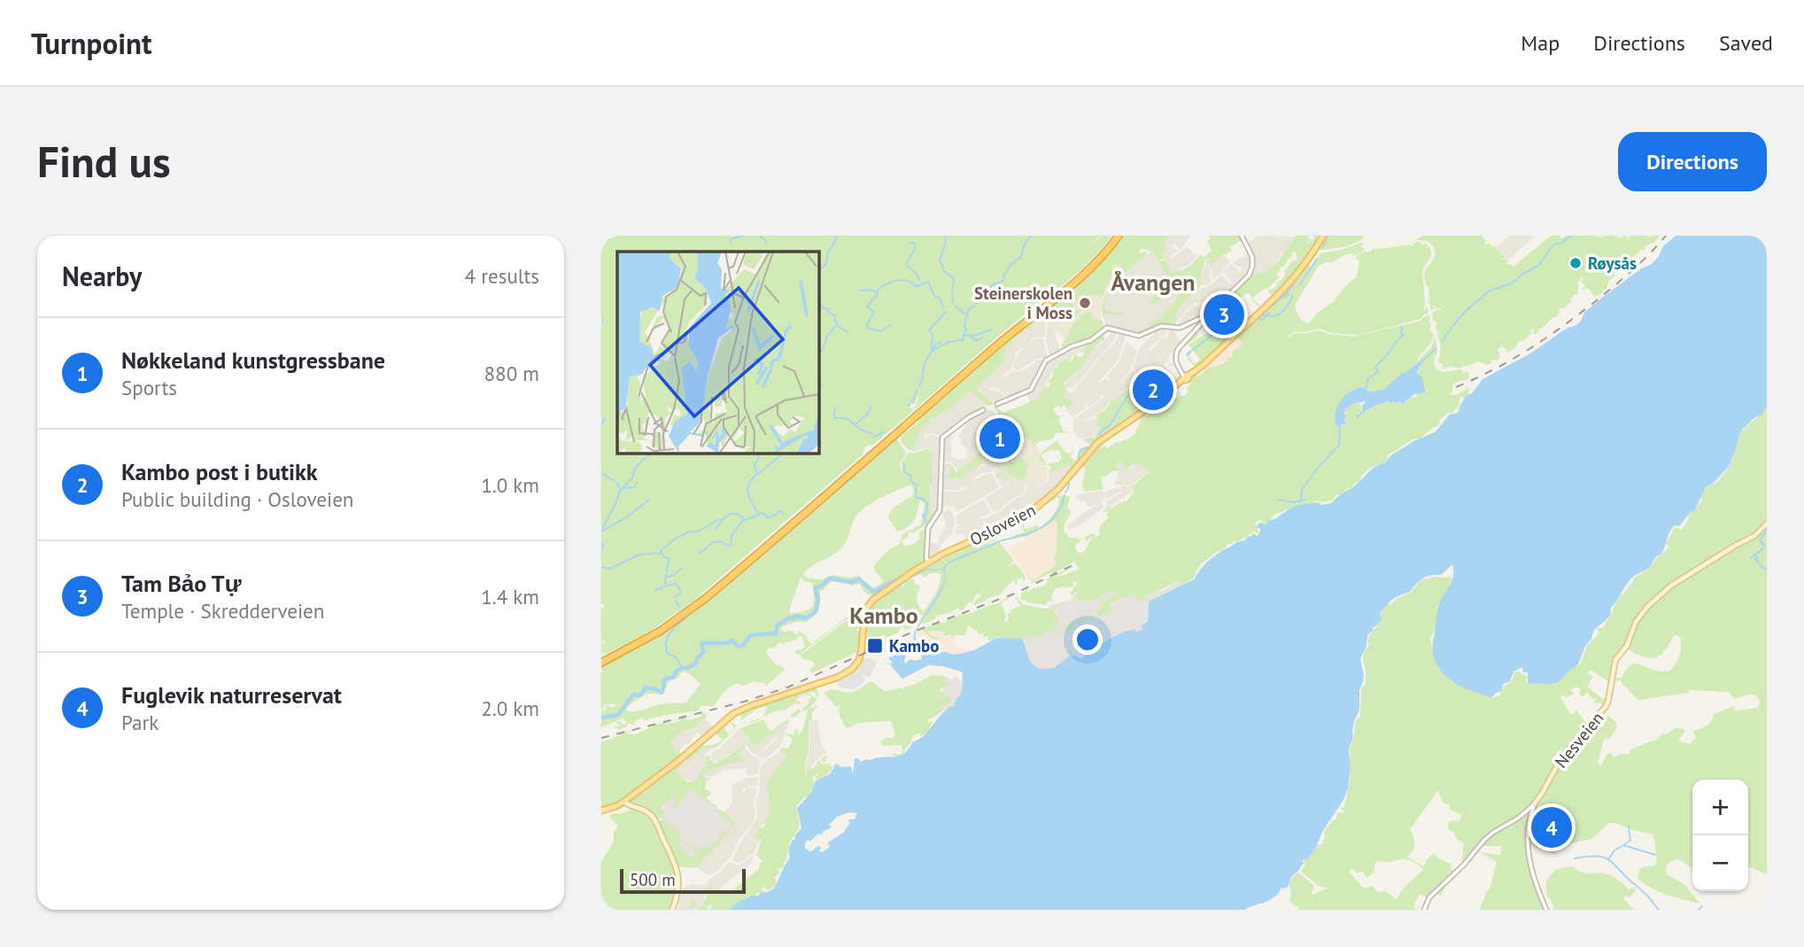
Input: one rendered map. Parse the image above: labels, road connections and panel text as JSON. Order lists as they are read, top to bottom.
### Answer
{
  "streets": {
    "main road": ["Osloveien", "Nesveien"]
  },
  "districts": ["Åvangen", "Kambo"],
  "places": {
    "other": ["Røysås", "Steinerskolen i Moss"],
    "transit": ["Kambo"]
  },
  "scale_bar": "500 m",
  "page": {
    "header": "Turnpoint",
    "nav": ["Map", "Directions", "Saved"],
    "buttons": "Directions",
    "title": "Find us",
    "heading": ["Nearby", "4 results"],
    "pins": [
      "3",
      "2",
      "1",
      "4"
    ],
    "list": [
      {
        "mark": "1",
        "name": "Nøkkeland kunstgressbane",
        "note": "Sports",
        "value": "880 m"
      },
      {
        "mark": "2",
        "name": "Kambo post i butikk",
        "note": "Public building · Osloveien",
        "value": "1.0 km"
      },
      {
        "mark": "3",
        "name": "Tam Bảo Tự",
        "note": "Temple · Skredderveien",
        "value": "1.4 km"
      },
      {
        "mark": "4",
        "name": "Fuglevik naturreservat",
        "note": "Park",
        "value": "2.0 km"
      }
    ],
    "map_buttons": ["+", "−"],
    "scale": "500 m"
  }
}
